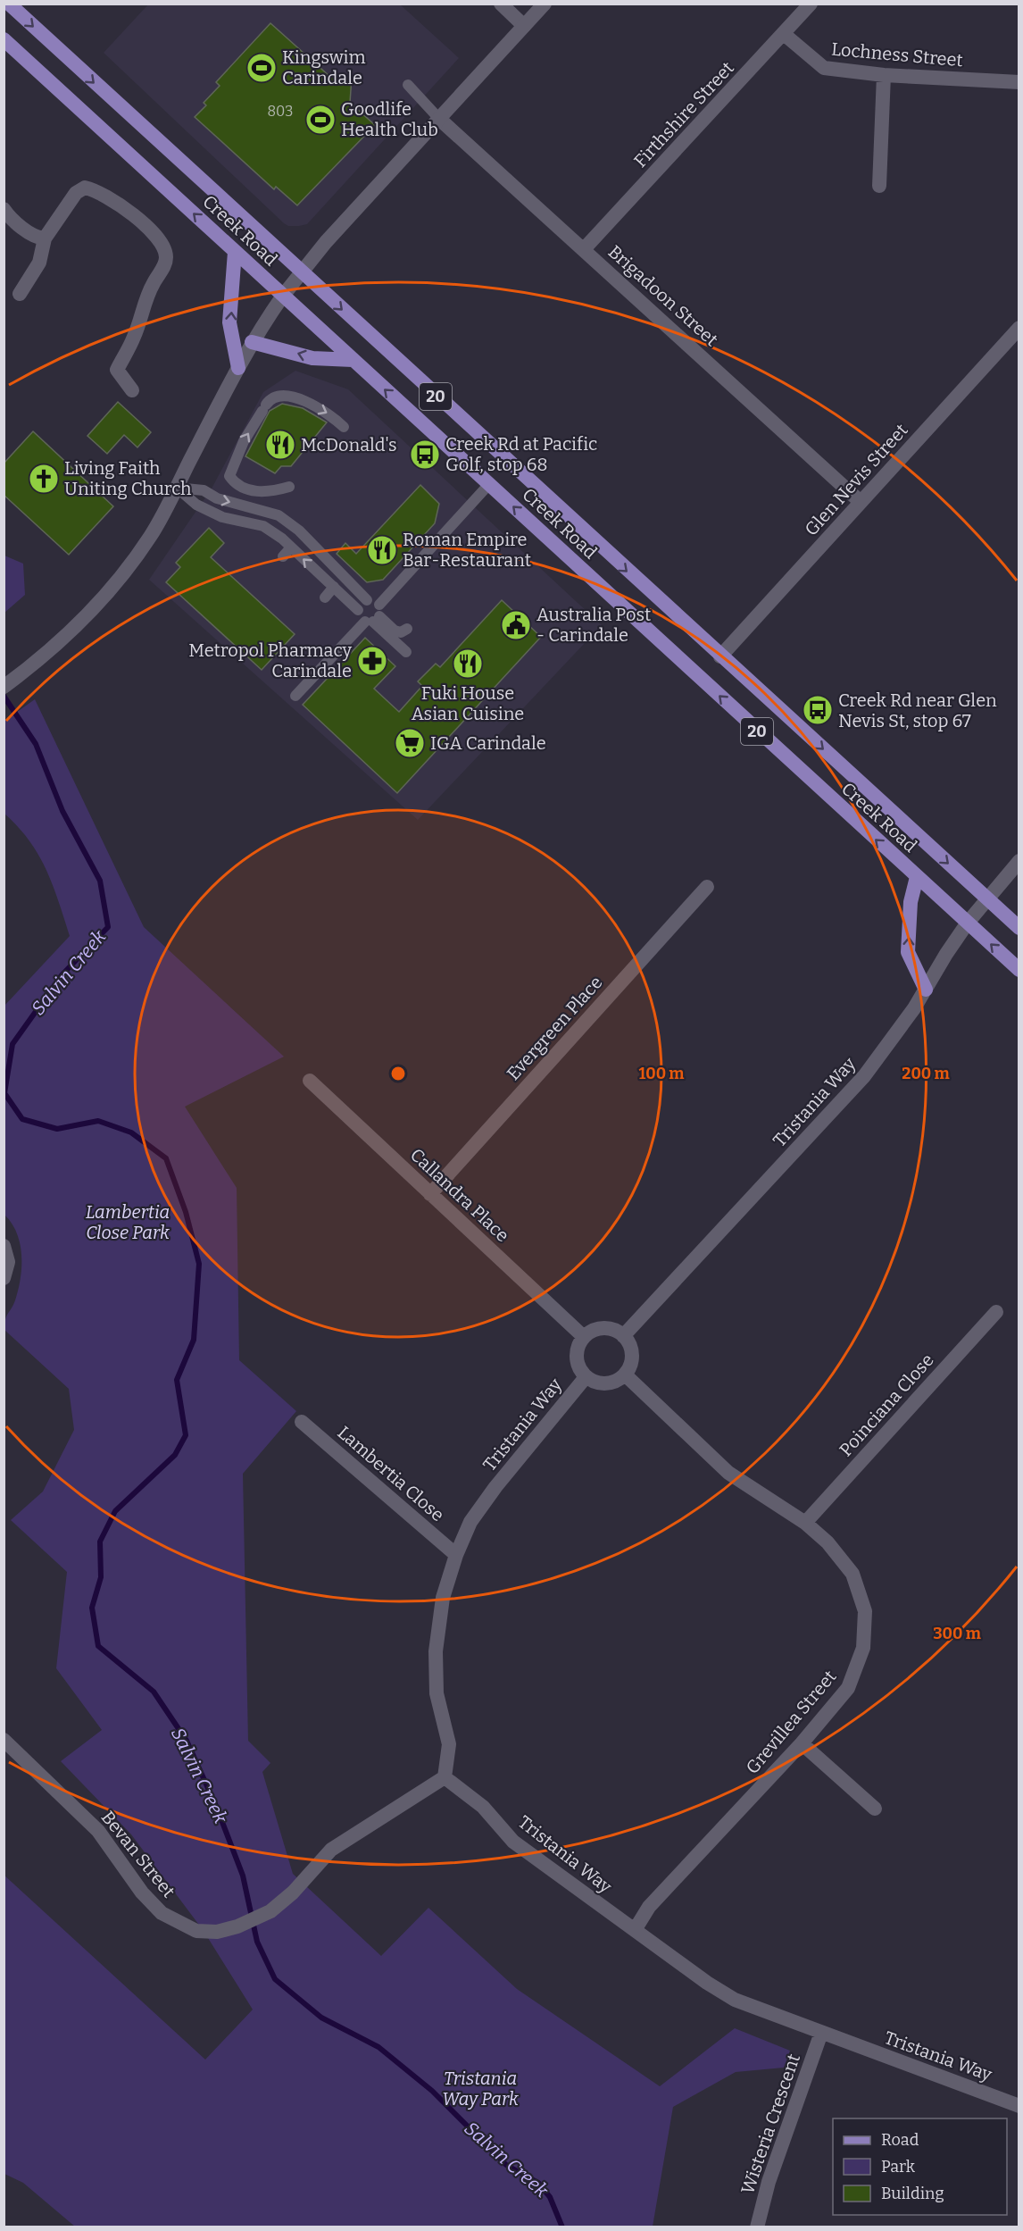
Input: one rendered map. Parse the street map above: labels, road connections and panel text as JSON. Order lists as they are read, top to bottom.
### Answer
{
  "streets": {
    "main road": ["Creek Road", "20"],
    "street": [
      "Lochness Street",
      "Firthshire Street",
      "Brigadoon Street",
      "Glen Nevis Street",
      "Evergreen Place",
      "Tristania Way",
      "Callandra Place",
      "Poinciana Close",
      "Lambertia Close",
      "Grevillea Street",
      "Bevan Street",
      "Wisteria Crescent"
    ]
  },
  "crossings": [
    ["Lochness Street", "Firthshire Street"],
    ["Firthshire Street", "Brigadoon Street"],
    ["Creek Road", "Glen Nevis Street"],
    ["Creek Road", "Tristania Way"],
    ["Brigadoon Street", "Glen Nevis Street"],
    ["Evergreen Place", "Callandra Place"],
    ["Tristania Way", "Callandra Place"],
    ["Tristania Way", "Lambertia Close"],
    ["Tristania Way", "Grevillea Street"],
    ["Tristania Way", "Bevan Street"],
    ["Tristania Way", "Wisteria Crescent"],
    ["Callandra Place", "Grevillea Street"],
    ["Poinciana Close", "Grevillea Street"]
  ],
  "water": ["Salvin Creek"],
  "parks": ["Lambertia Close Park", "Tristania Way Park"],
  "places": {
    "sports": ["Kingswim Carindale", "Goodlife Health Club"],
    "restaurant": ["McDonald's", "Roman Empire Bar-Restaurant", "Fuki House Asian Cuisine"],
    "bus stop": ["Creek Rd at Pacific Golf, stop 68", "Creek Rd near Glen Nevis St, stop 67"],
    "church": ["Living Faith Uniting Church"],
    "public building": ["Australia Post - Carindale"],
    "pharmacy": ["Metropol Pharmacy Carindale"],
    "supermarket": ["IGA Carindale"]
  },
  "house_numbers": ["803"],
  "legend": ["Road", "Park", "Building"],
  "rings": ["100 m", "200 m", "300 m"]
}
